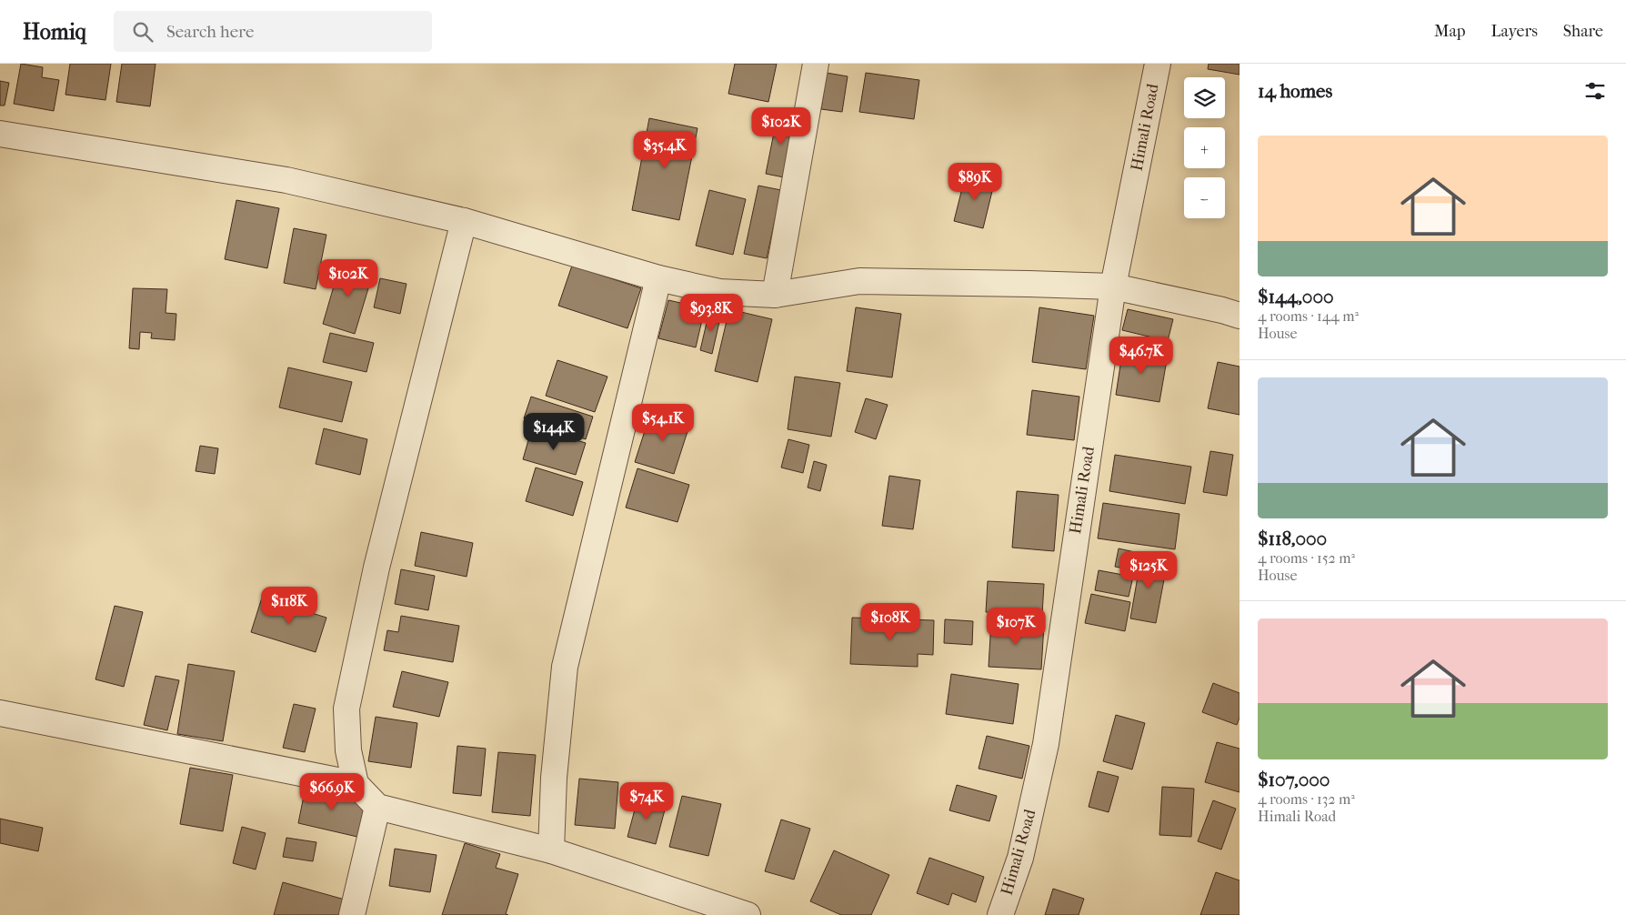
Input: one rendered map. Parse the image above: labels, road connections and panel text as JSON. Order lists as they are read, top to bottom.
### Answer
{
  "streets": {
    "street": ["Himali Road"]
  },
  "page": {
    "header": "Homiq",
    "search": "Search here",
    "nav": ["Map", "Layers", "Share"],
    "heading": "14 homes",
    "map_buttons": ["+", "−"],
    "price": [
      "$102K",
      "$35.4K",
      "$89K",
      "$102K",
      "$93.8K",
      "$46.7K",
      "$54.1K",
      "$144K",
      "$125K",
      "$118K",
      "$108K",
      "$107K",
      "$66.9K",
      "$74K"
    ],
    "list": [
      {
        "name": "$144,000",
        "note": "4 rooms · 144 m² · House"
      },
      {
        "name": "$118,000",
        "note": "4 rooms · 152 m² · House"
      },
      {
        "name": "$107,000",
        "note": "4 rooms · 132 m² · Himali Road"
      }
    ]
  }
}
